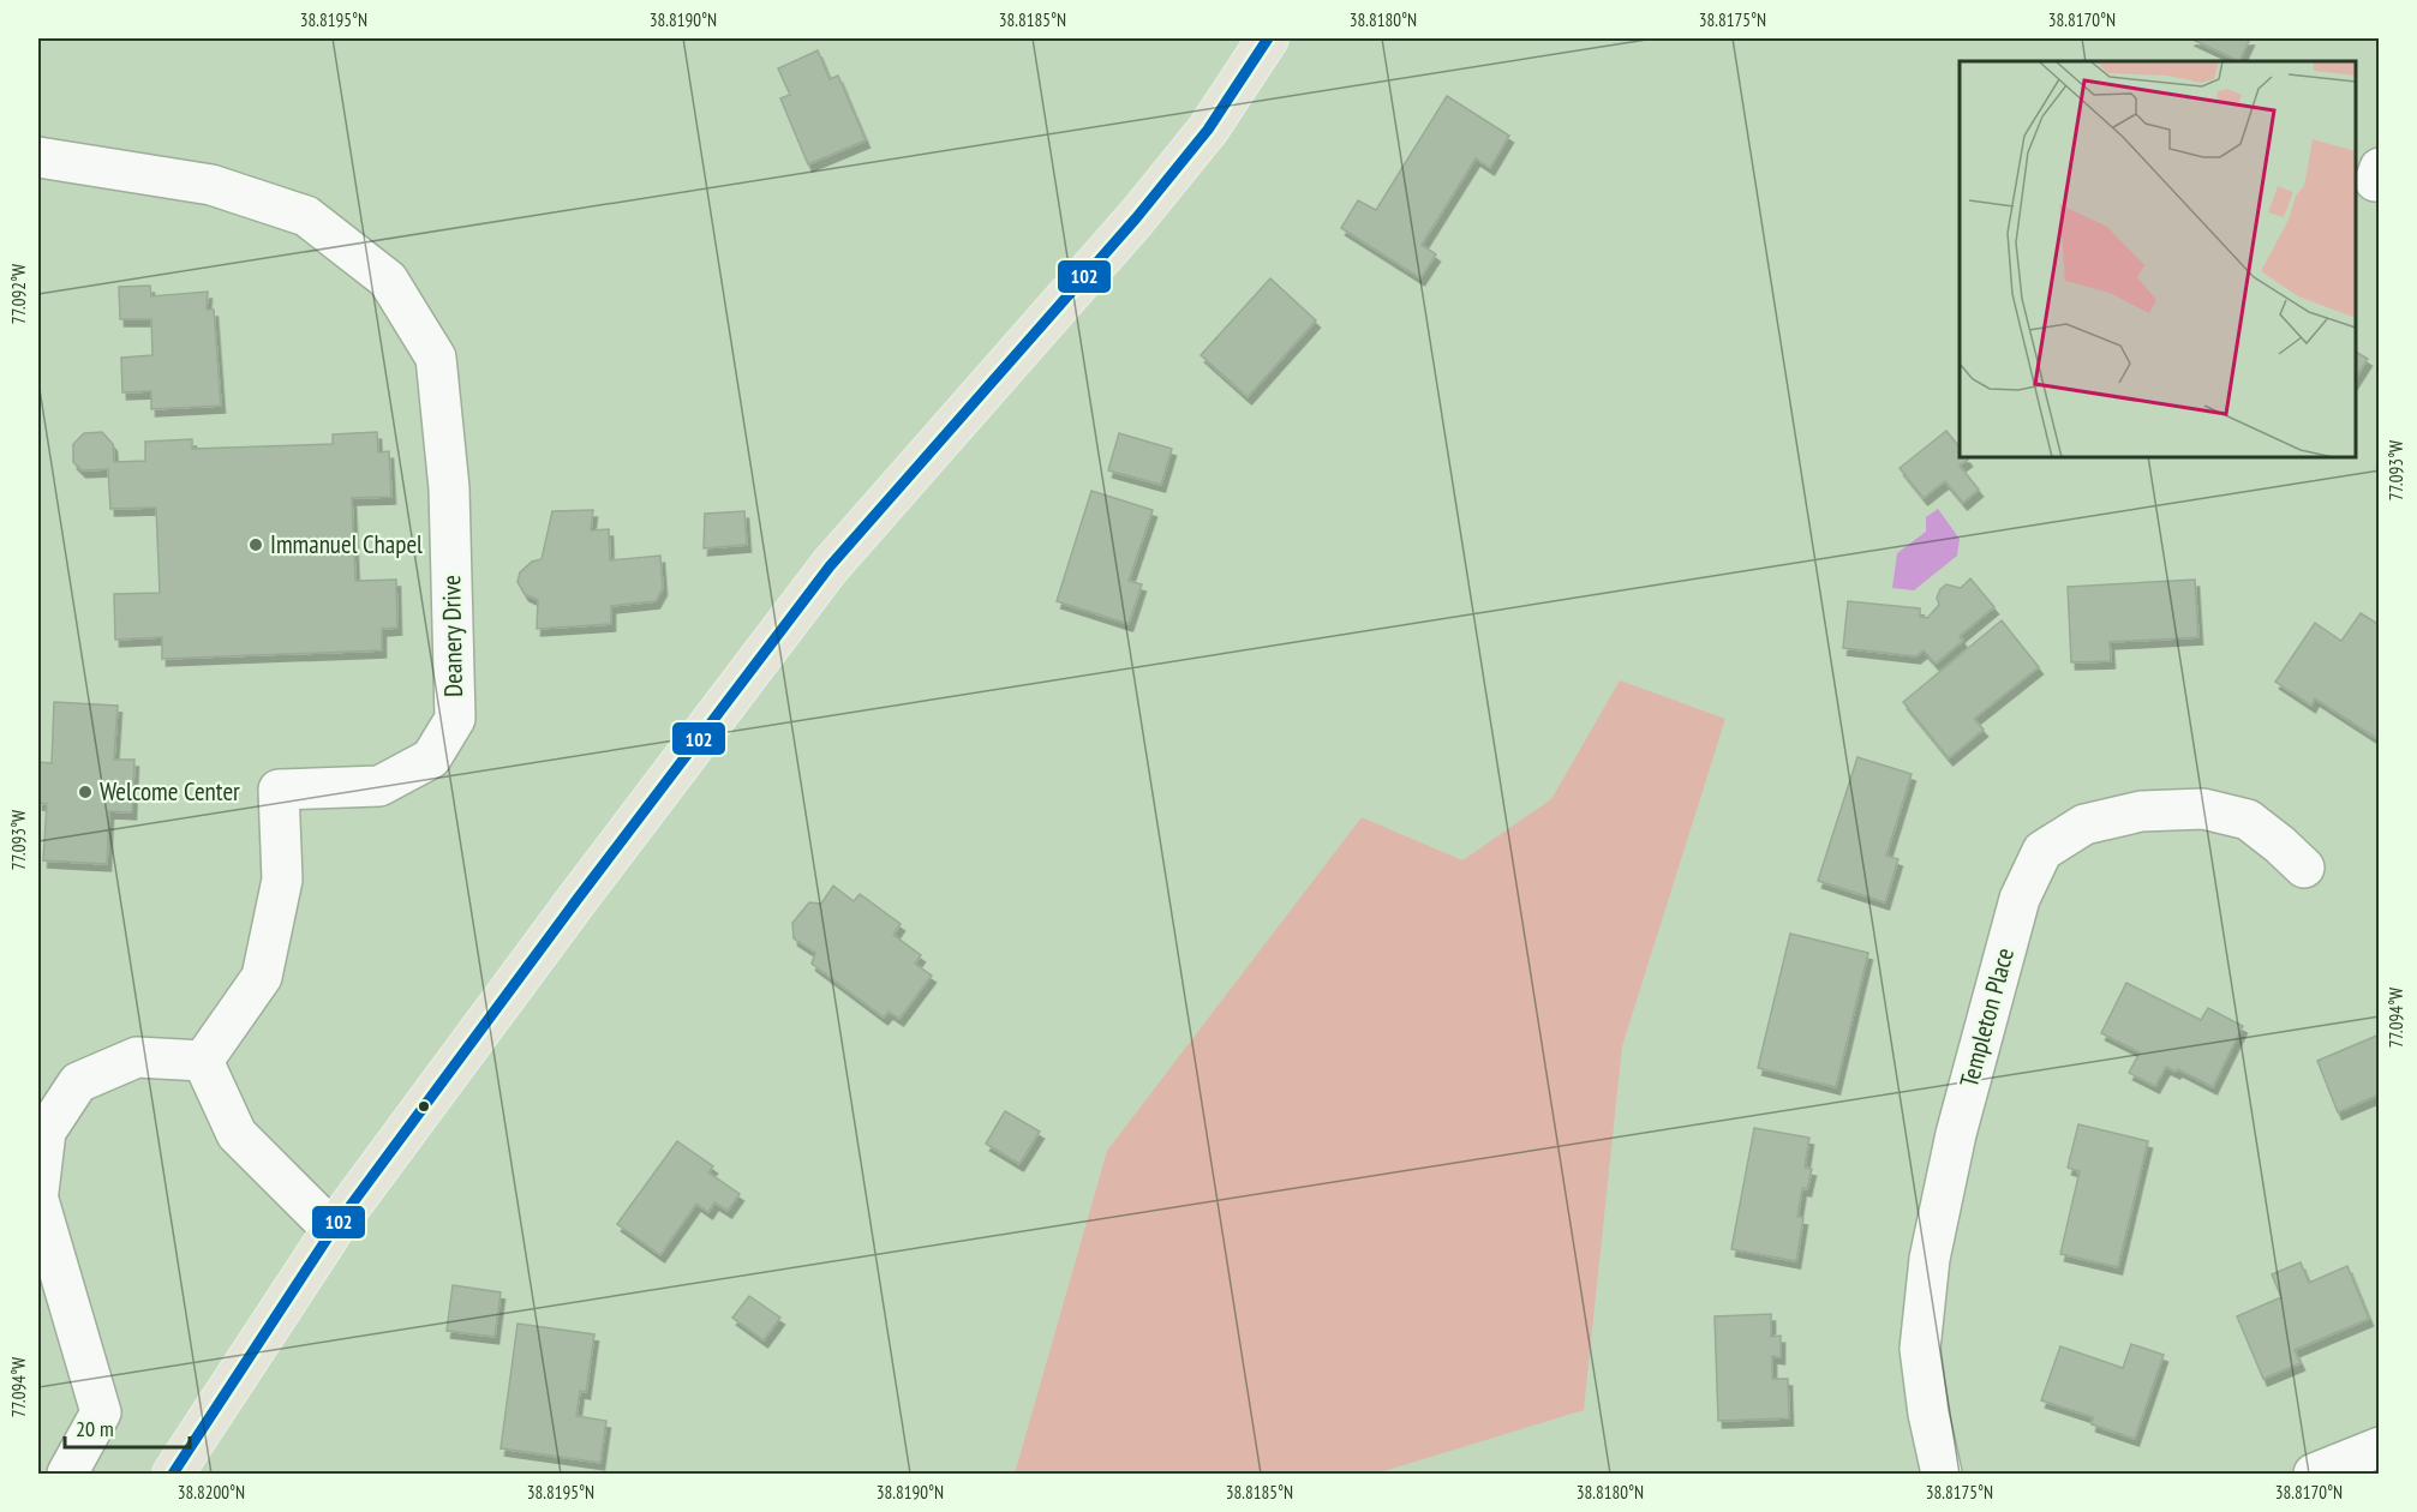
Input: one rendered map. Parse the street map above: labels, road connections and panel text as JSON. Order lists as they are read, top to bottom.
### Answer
{
  "streets": {
    "street": ["Deanery Drive", "Templeton Place"]
  },
  "places": ["Immanuel Chapel", "Welcome Center"],
  "lines": ["transit line 102"],
  "scale_bar": "20 m",
  "coordinates": [
    "38.8195°N",
    "38.8190°N",
    "38.8185°N",
    "38.8180°N",
    "38.8175°N",
    "38.8170°N",
    "77.092°W",
    "77.093°W",
    "77.094°W",
    "38.8200°N"
  ]
}
